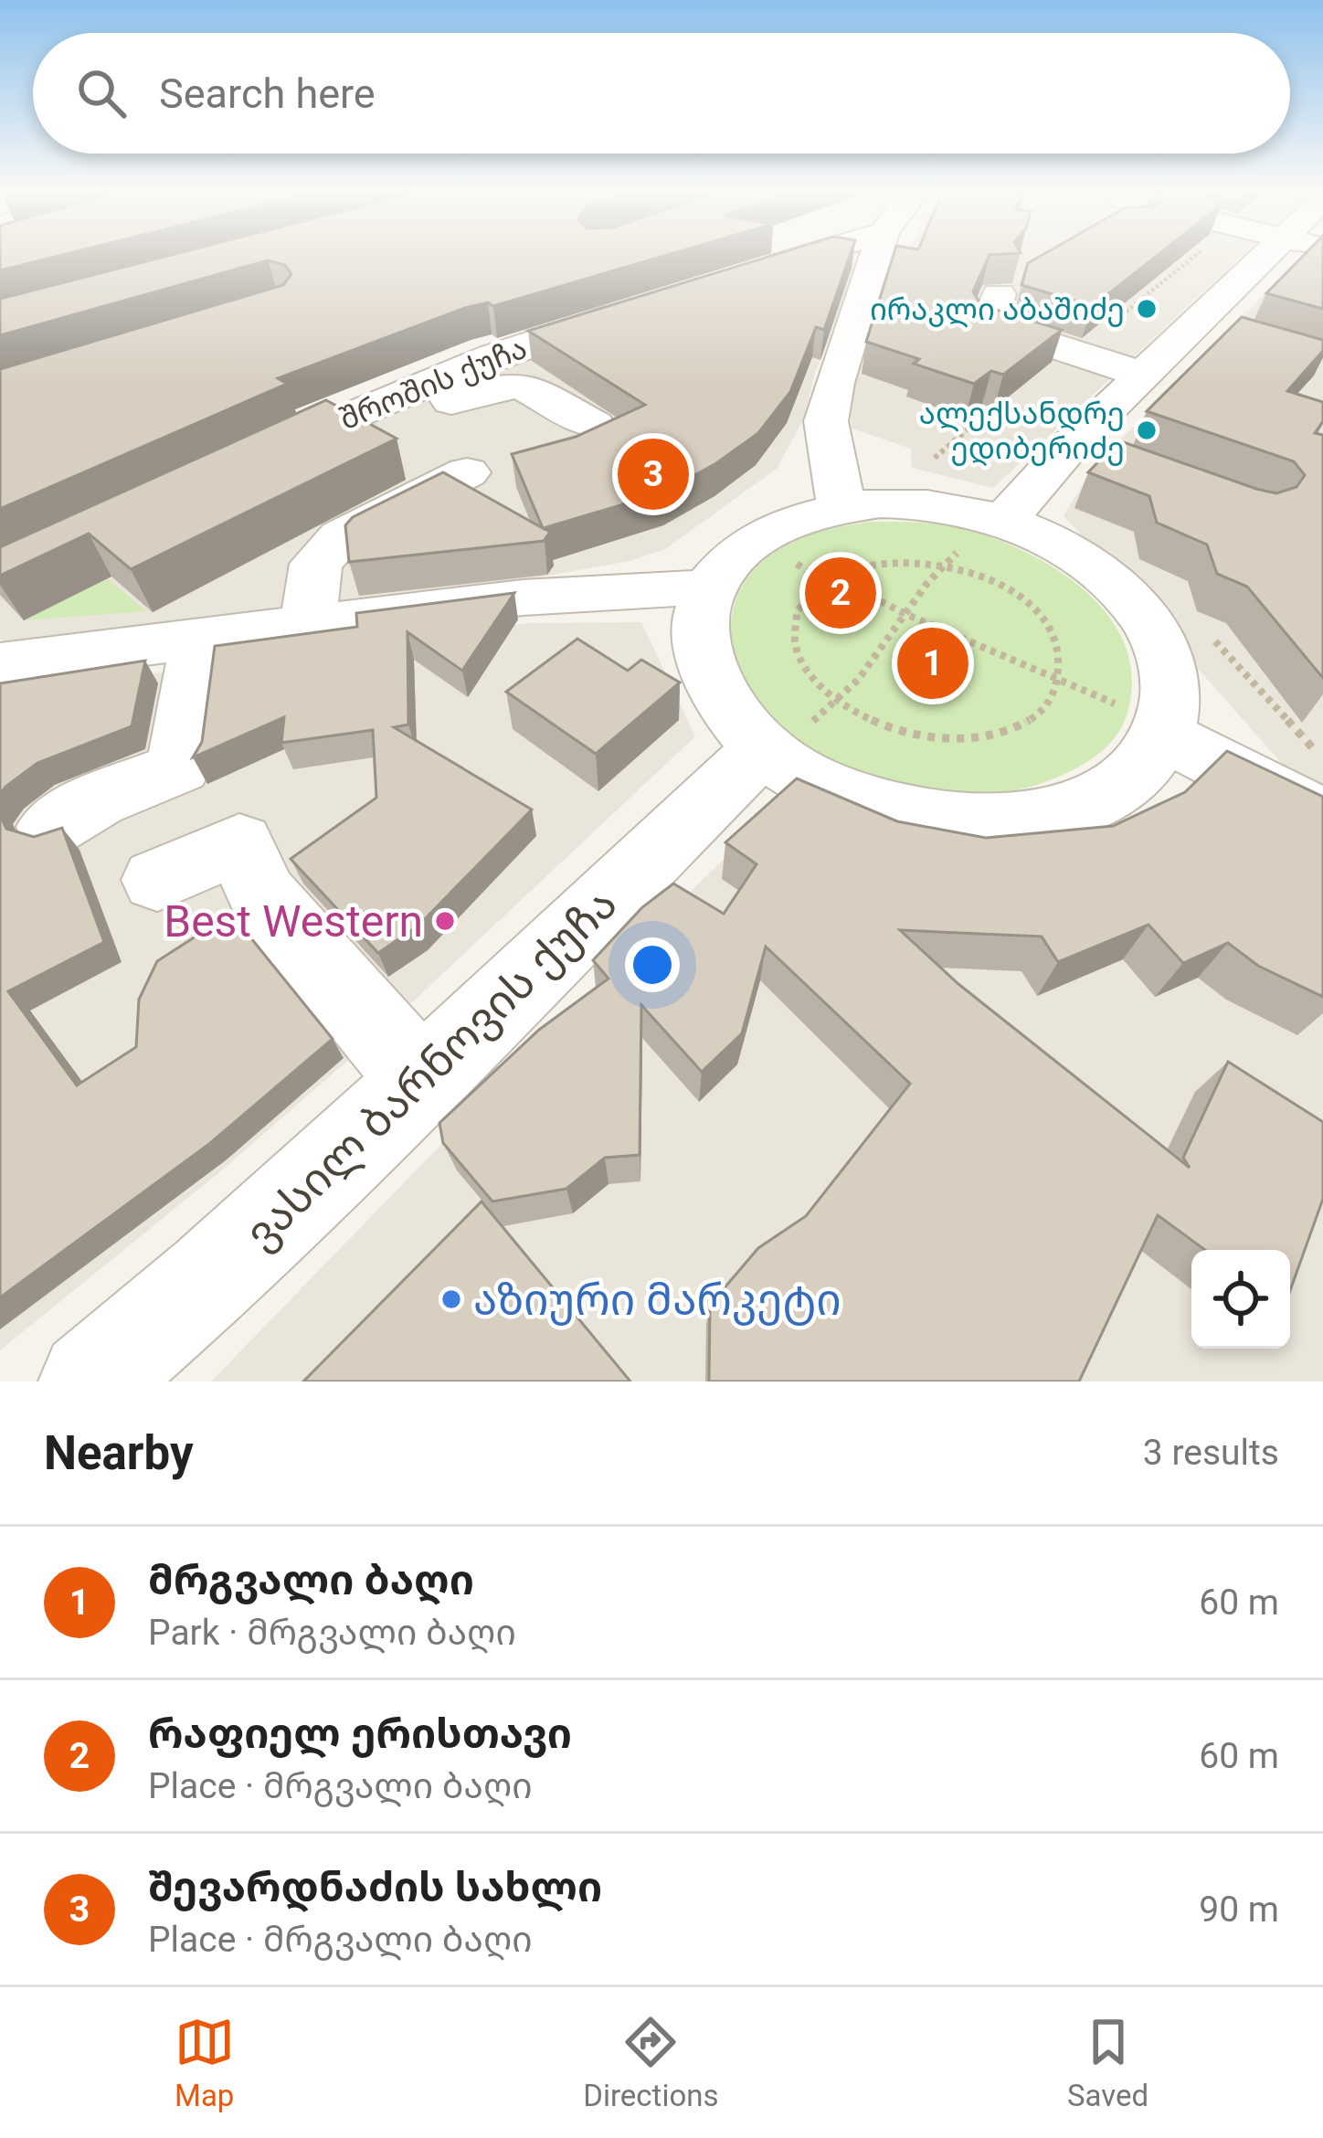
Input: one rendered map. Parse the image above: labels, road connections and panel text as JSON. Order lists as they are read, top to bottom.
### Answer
{
  "streets": {
    "street": ["შროშის ქუჩა", "ვასილ ბარნოვის ქუჩა"]
  },
  "places": [
    "ირაკლი აბაშიძე",
    "ალექსანდრე ედიბერიძე",
    "Best Western",
    "აზიური მარკეტი"
  ],
  "page": {
    "search": "Search here",
    "pins": ["3", "2", "1"],
    "heading": ["Nearby", "3 results"],
    "list": [
      {
        "mark": "1",
        "name": "მრგვალი ბაღი",
        "note": "Park · მრგვალი ბაღი",
        "value": "60 m"
      },
      {
        "mark": "2",
        "name": "რაფიელ ერისთავი",
        "note": "Place · მრგვალი ბაღი",
        "value": "60 m"
      },
      {
        "mark": "3",
        "name": "შევარდნაძის სახლი",
        "note": "Place · მრგვალი ბაღი",
        "value": "90 m"
      }
    ],
    "nav": ["Map", "Directions", "Saved"]
  }
}
